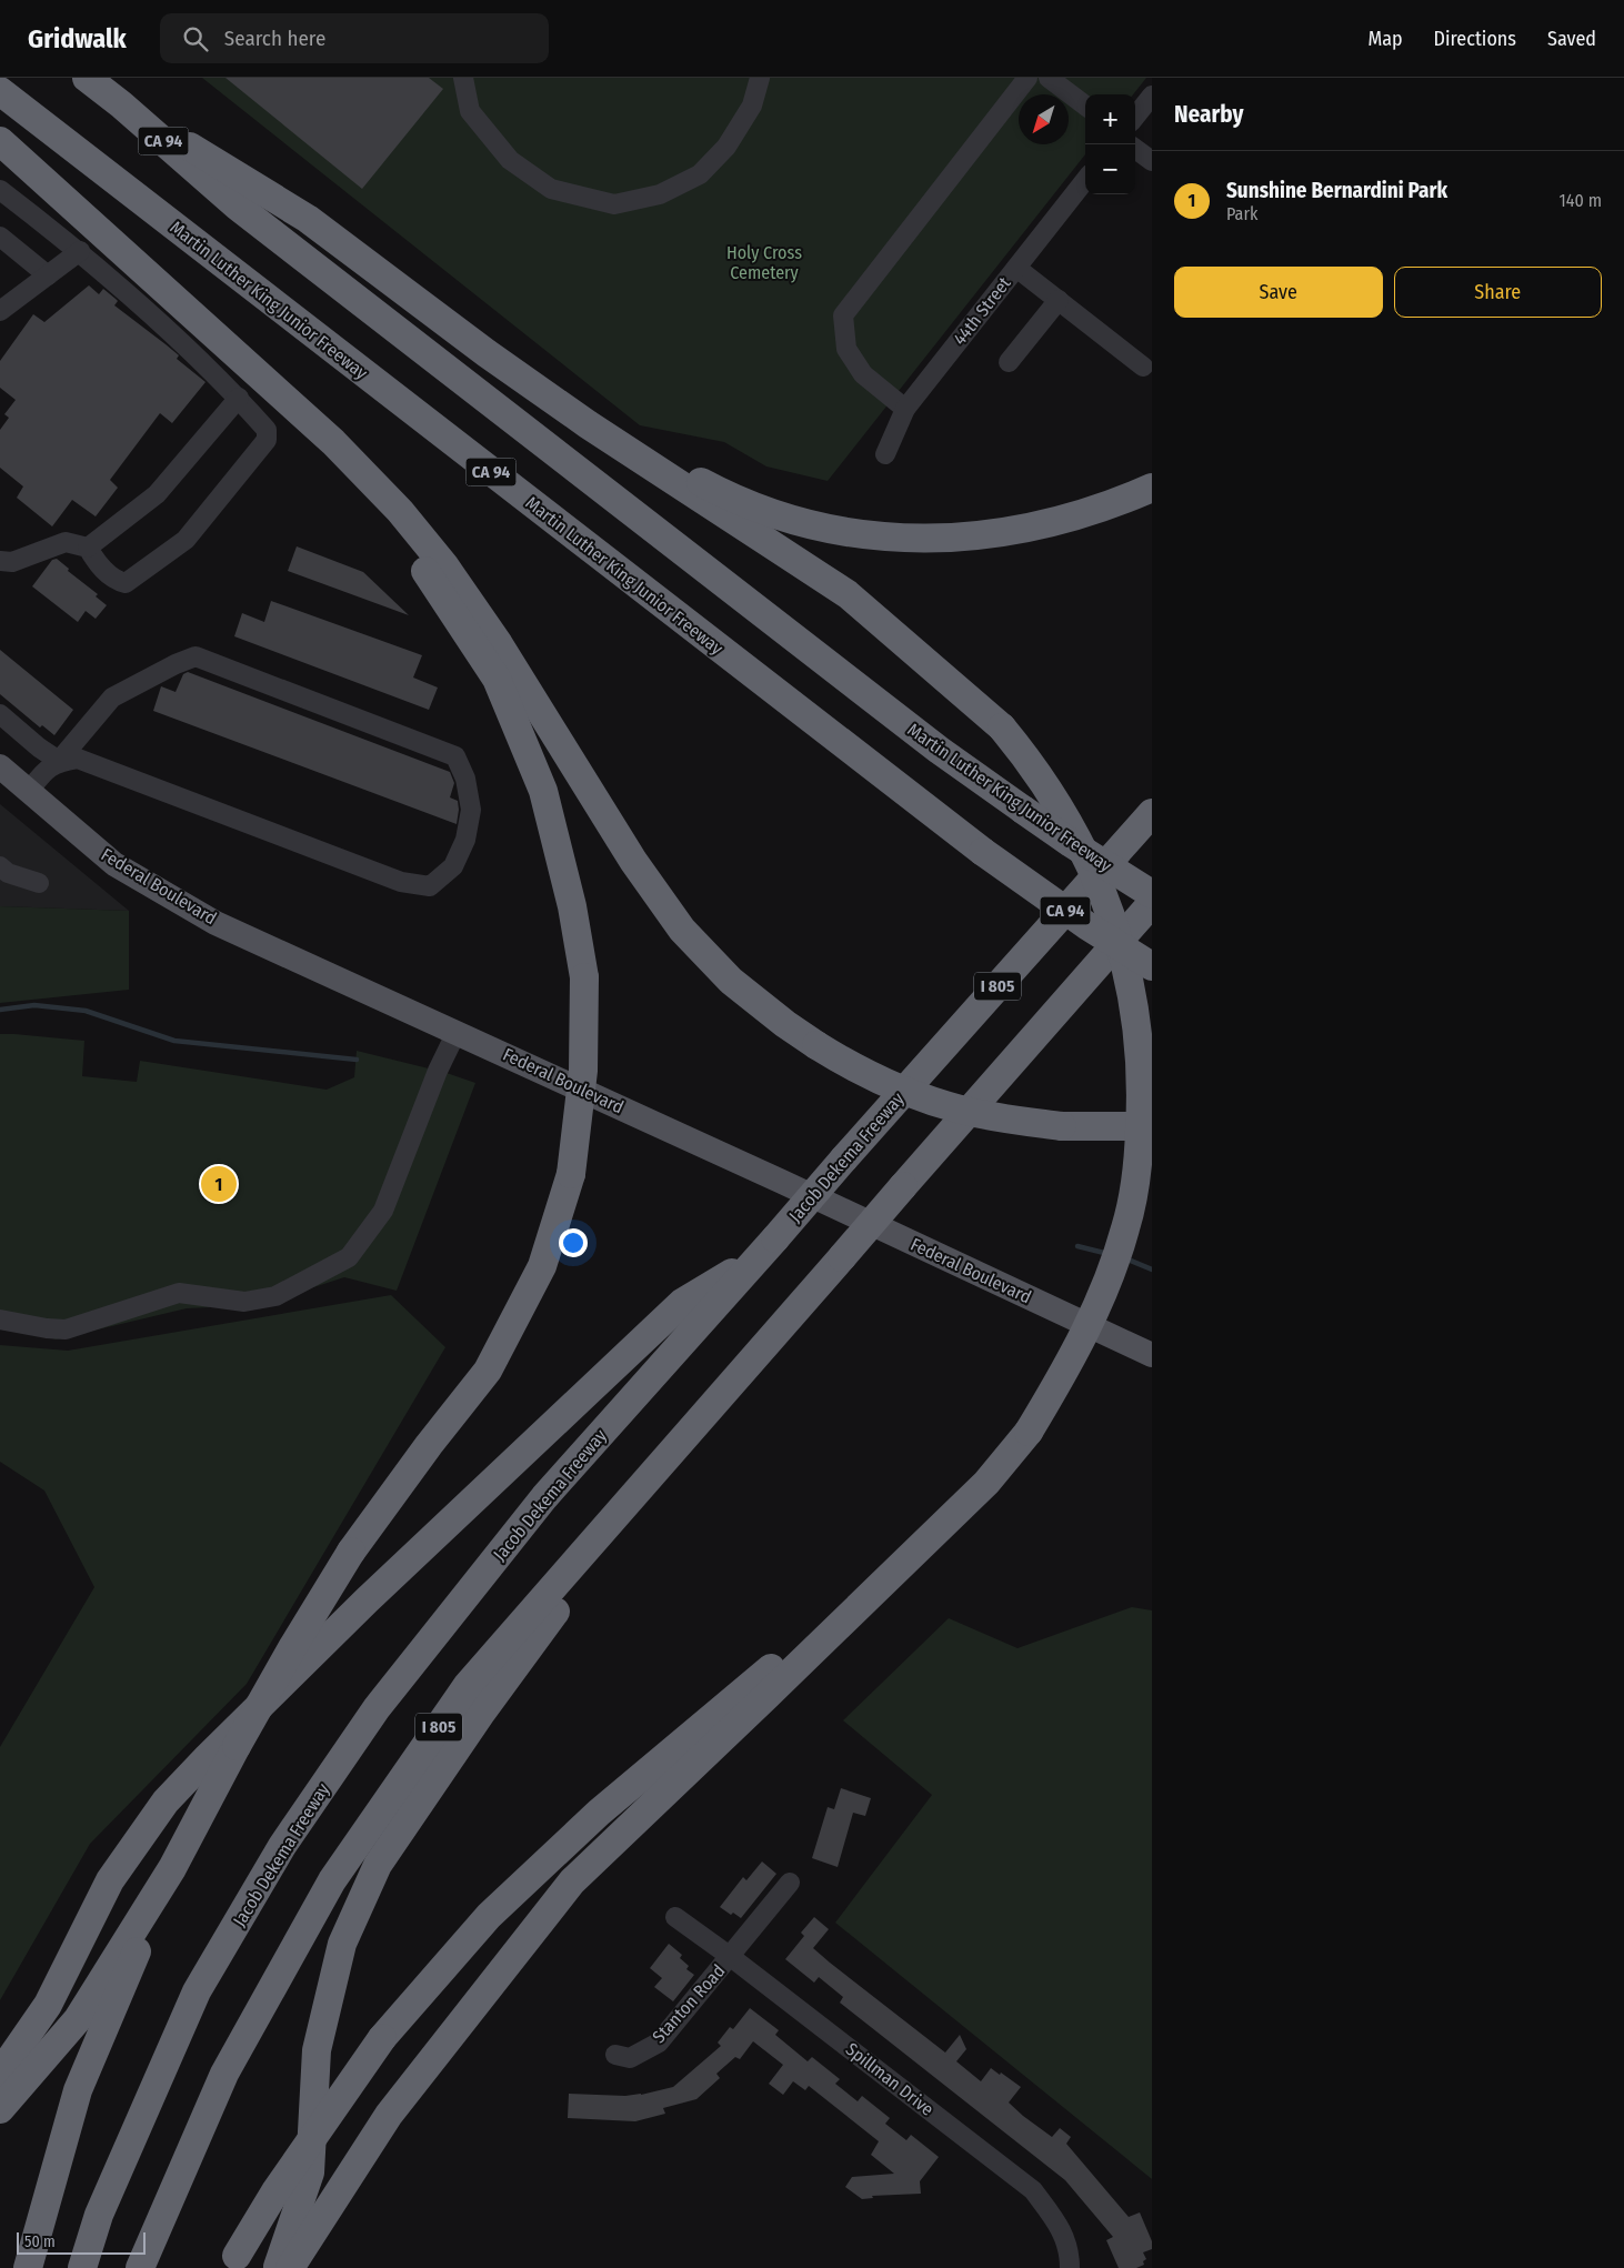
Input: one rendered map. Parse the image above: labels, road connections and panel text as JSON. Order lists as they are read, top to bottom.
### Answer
{
  "streets": {
    "highway": [
      "CA 94",
      "Martin Luther King Junior Freeway",
      "I 805",
      "Jacob Dekema Freeway"
    ],
    "main road": ["Federal Boulevard"],
    "street": ["44th Street", "Stanton Road", "Spillman Drive"]
  },
  "crossings": [
    ["Stanton Road", "Spillman Drive"]
  ],
  "parks": ["Holy Cross Cemetery"],
  "scale_bar": "50 m",
  "north": "bottom left",
  "page": {
    "header": "Gridwalk",
    "search": "Search here",
    "nav": ["Map", "Directions", "Saved"],
    "heading": "Nearby",
    "map_buttons": ["+", "−"],
    "list": [
      {
        "mark": "1",
        "name": "Sunshine Bernardini Park",
        "note": "Park",
        "value": "140 m"
      }
    ],
    "buttons": ["Save", "Share"],
    "pins": "1",
    "scale": "50 m"
  }
}
